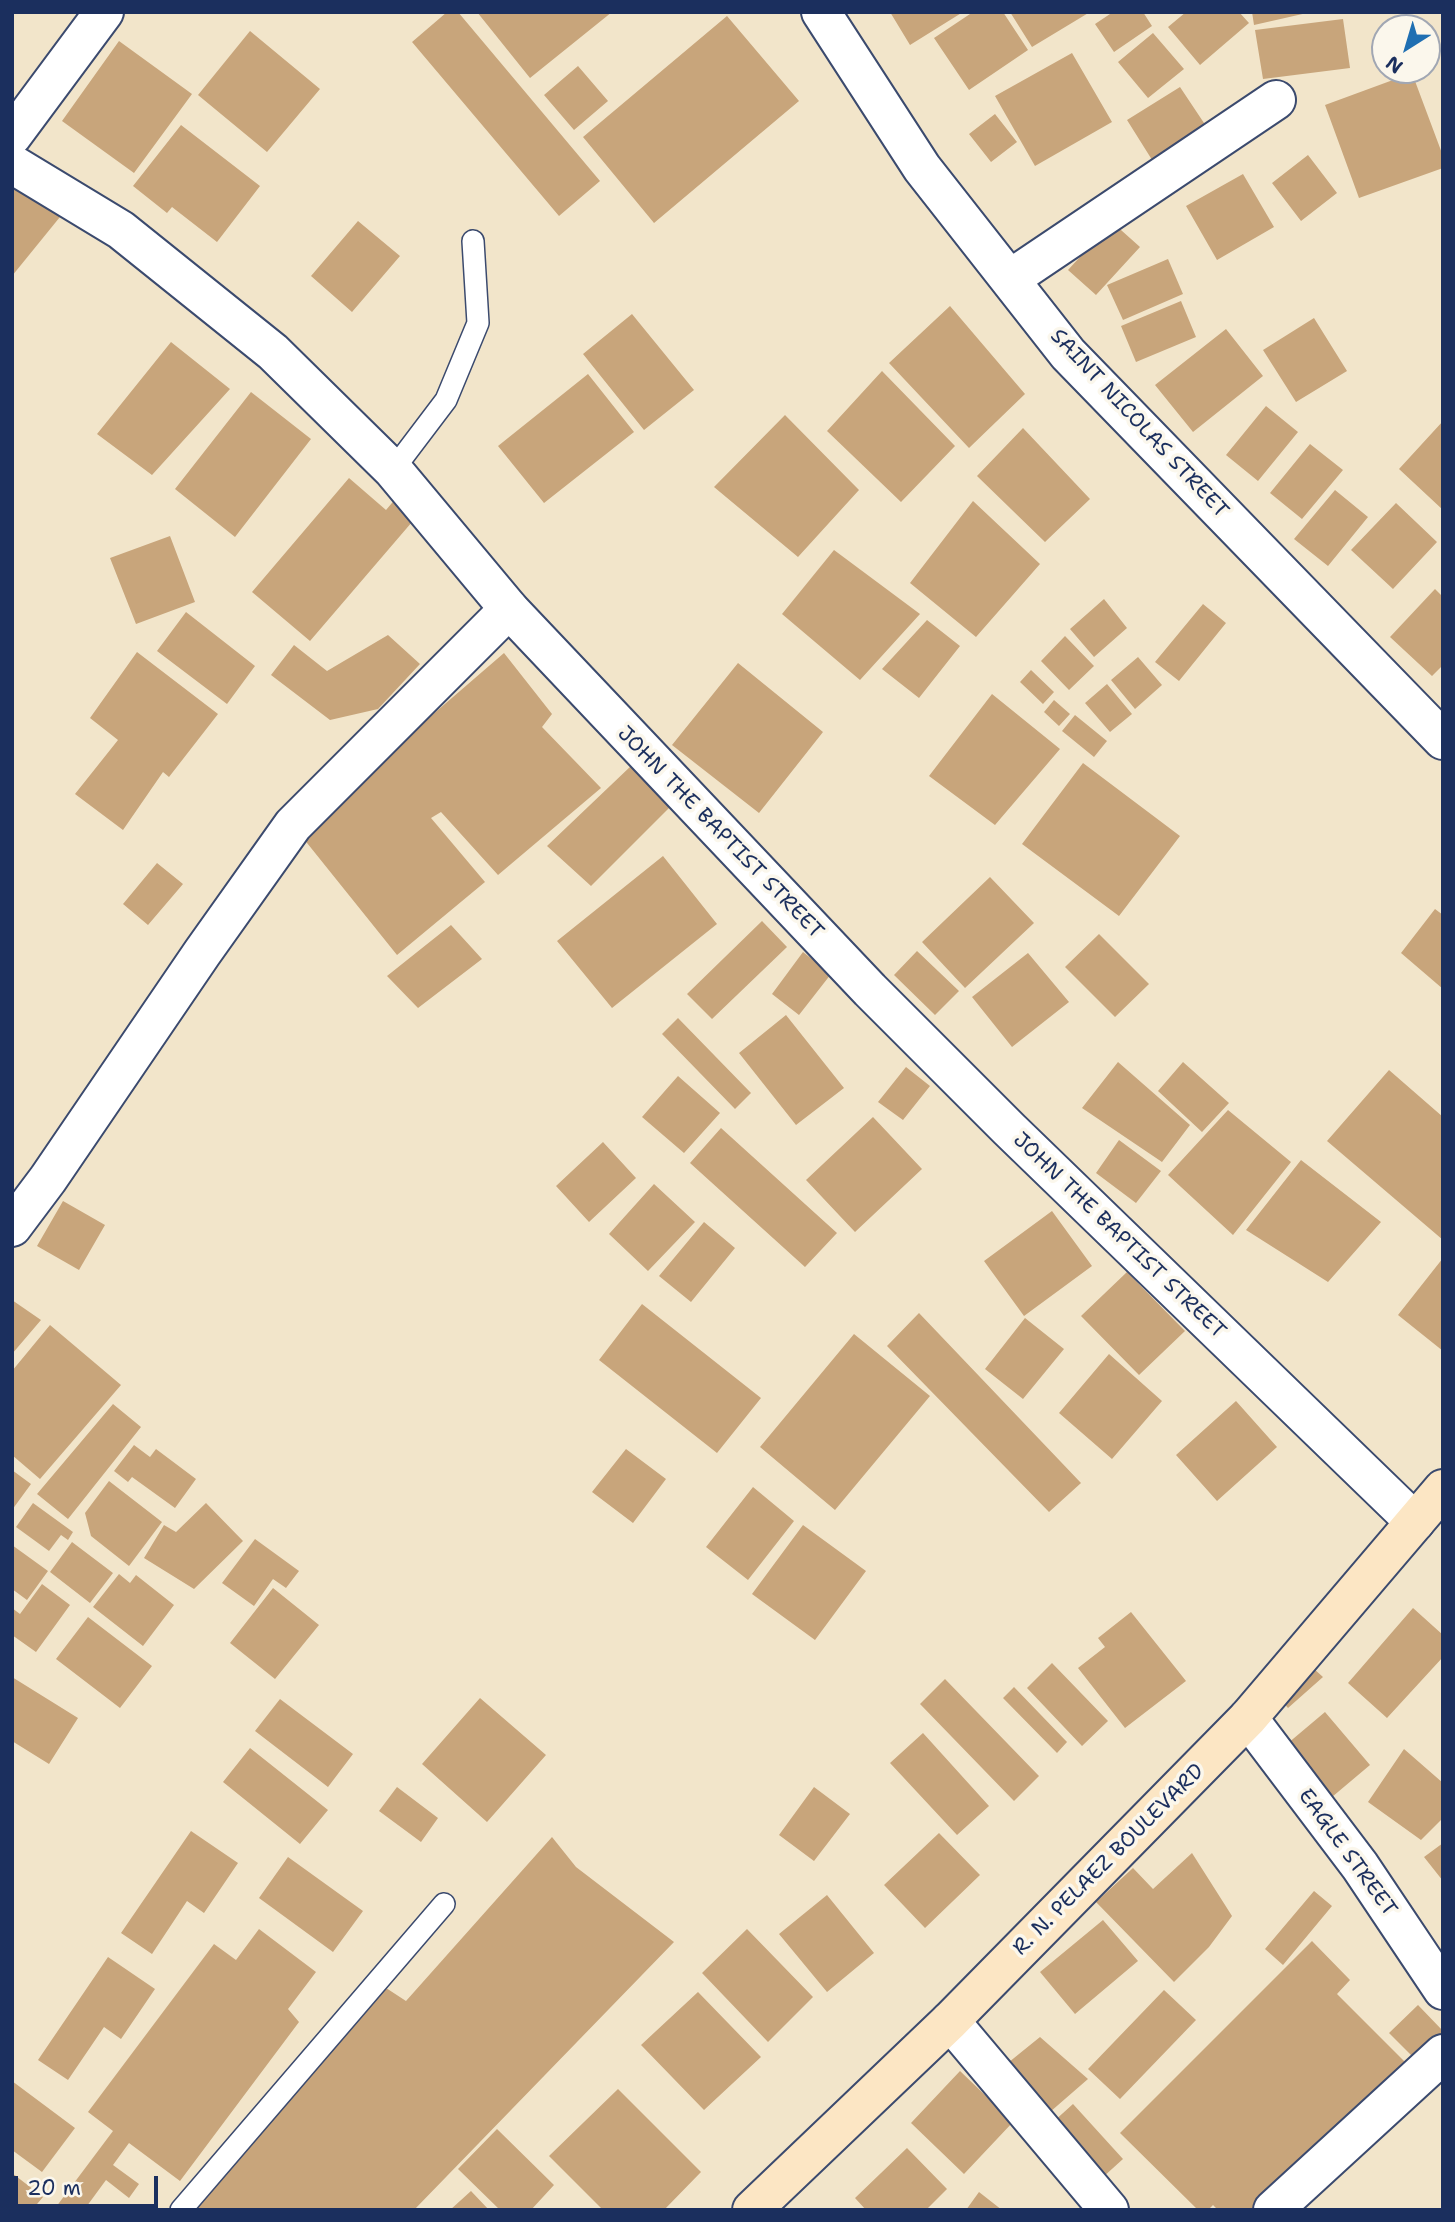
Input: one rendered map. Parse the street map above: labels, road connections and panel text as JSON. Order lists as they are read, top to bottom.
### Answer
{
  "streets": {
    "main road": ["R. N. PELAEZ BOULEVARD"],
    "street": ["SAINT NICOLAS STREET", "JOHN THE BAPTIST STREET", "EAGLE STREET"]
  },
  "crossings": [
    ["JOHN THE BAPTIST STREET", "R. N. PELAEZ BOULEVARD"],
    ["EAGLE STREET", "R. N. PELAEZ BOULEVARD"]
  ],
  "scale_bar": "20 m",
  "north": "bottom left"
}
